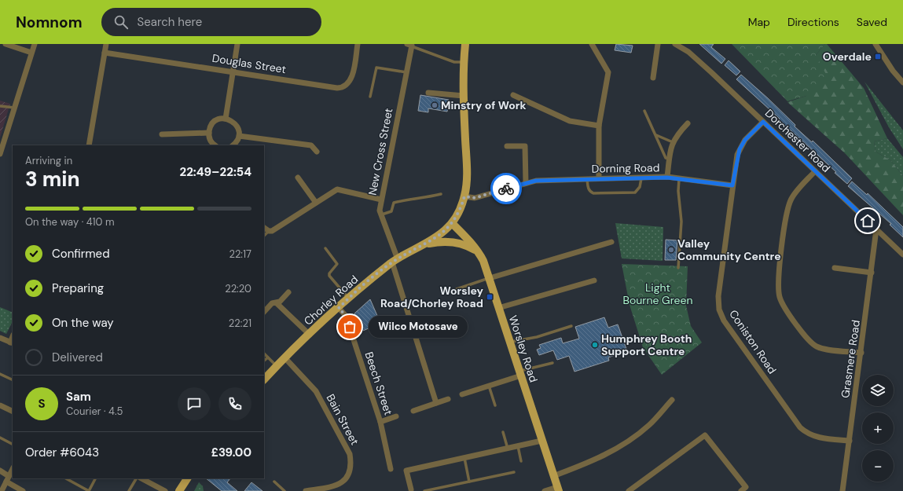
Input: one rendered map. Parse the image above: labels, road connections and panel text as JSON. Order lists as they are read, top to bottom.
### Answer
{
  "streets": {
    "main road": ["Chorley Road", "Worsley Road"],
    "street": [
      "Douglas Street",
      "Dorchester Road",
      "New Cross Street",
      "Dorning Road",
      "Coniston Road",
      "Grasmere Road",
      "Beech Street",
      "Bain Street"
    ]
  },
  "crossings": [
    ["Dorchester Road", "Coniston Road"],
    ["Dorchester Road", "Grasmere Road"],
    ["New Cross Street", "Chorley Road"],
    ["Dorning Road", "Coniston Road"],
    ["Chorley Road", "Worsley Road"],
    ["Chorley Road", "Beech Street"],
    ["Chorley Road", "Bain Street"],
    ["Coniston Road", "Grasmere Road"]
  ],
  "parks": ["Light Bourne Green"],
  "places": {
    "transit": ["Overdale", "Worsley Road/Chorley Road"],
    "other": [
      "Minstry of Work",
      "Valley Community Centre",
      "Wilco Motosave",
      "Humphrey Booth Support Centre"
    ]
  },
  "page": {
    "header": "Nomnom",
    "search": "Search here",
    "nav": ["Map", "Directions", "Saved"],
    "heading": ["3 min", "Arriving in", "22:49–22:54"],
    "panel": [
      "Sam",
      "Courier · 4.5",
      "Order #6043",
      "£39.00"
    ],
    "bar": "On the way · 410 m",
    "list": [
      ["Confirmed", "22:17"],
      ["Preparing", "22:20"],
      ["On the way", "22:21"],
      "Delivered"
    ],
    "bubble": "Wilco Motosave",
    "map_buttons": ["+", "−"],
    "round": "S"
  }
}
